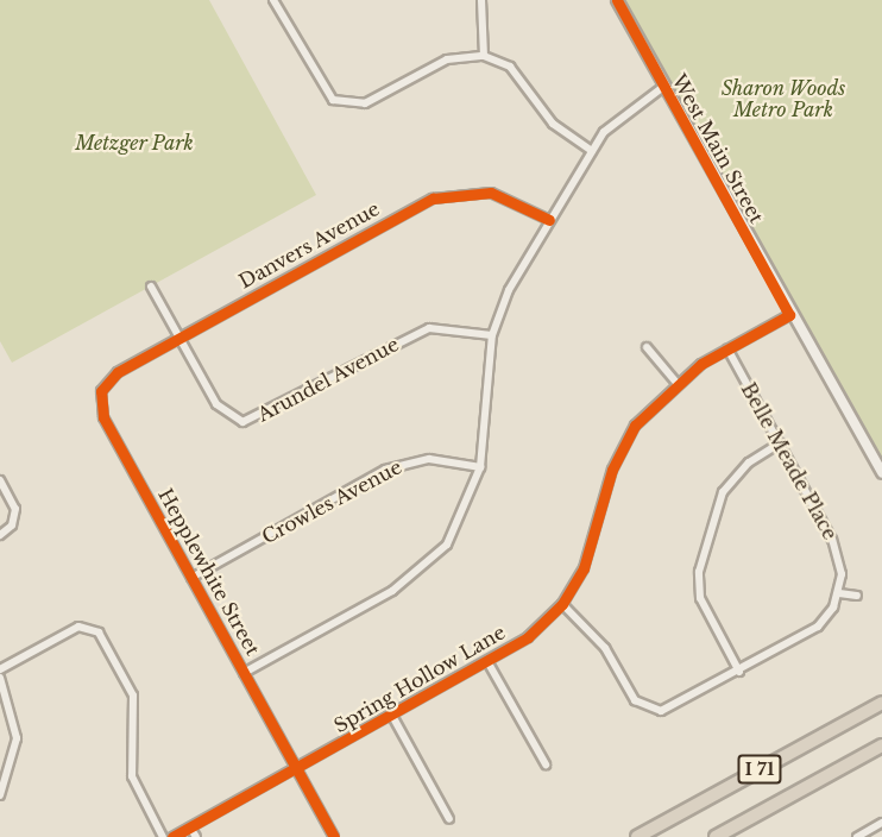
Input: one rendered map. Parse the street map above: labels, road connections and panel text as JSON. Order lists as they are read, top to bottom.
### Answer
{
  "streets": {
    "highway": ["I 71"],
    "main road": ["West Main Street"],
    "street": [
      "Danvers Avenue",
      "Arundel Avenue",
      "Belle Meade Place",
      "Crowles Avenue",
      "Hepplewhite Street",
      "Spring Hollow Lane"
    ]
  },
  "crossings": [
    ["West Main Street", "Spring Hollow Lane"],
    ["Danvers Avenue", "Arundel Avenue"],
    ["Danvers Avenue", "Hepplewhite Street"],
    ["Belle Meade Place", "Spring Hollow Lane"],
    ["Crowles Avenue", "Hepplewhite Street"],
    ["Hepplewhite Street", "Spring Hollow Lane"]
  ],
  "parks": ["Sharon Woods Metro Park", "Metzger Park"]
}
